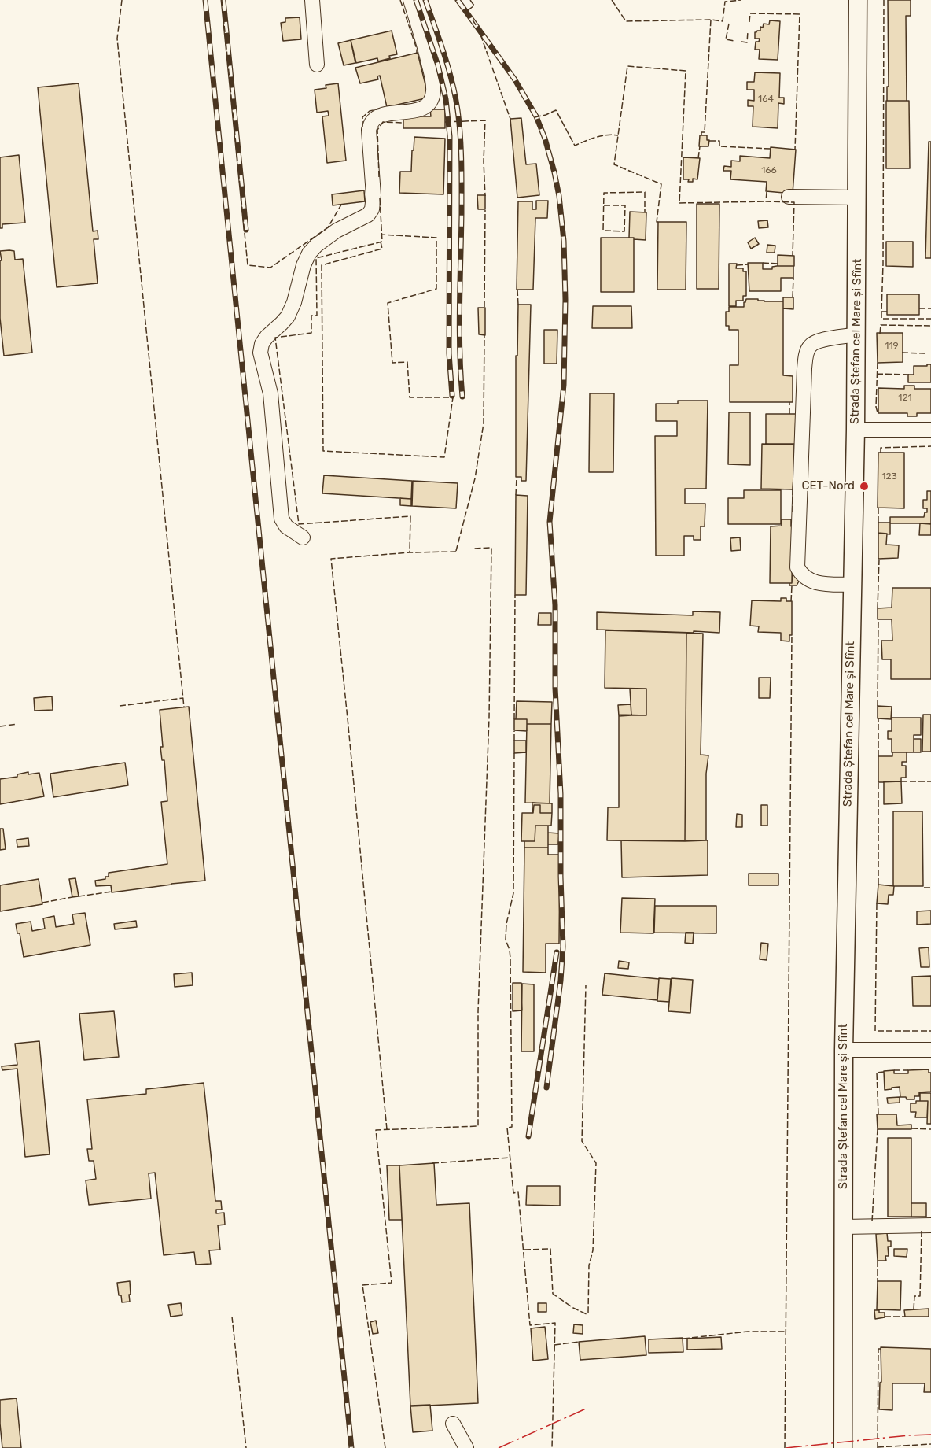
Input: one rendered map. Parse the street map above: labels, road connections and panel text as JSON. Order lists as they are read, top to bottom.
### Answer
{
  "streets": {
    "main road": ["Strada Ștefan cel Mare și Sfînt"]
  },
  "places": ["CET-Nord"],
  "house_numbers": [
    "164",
    "166",
    "119",
    "121",
    "123"
  ]
}
